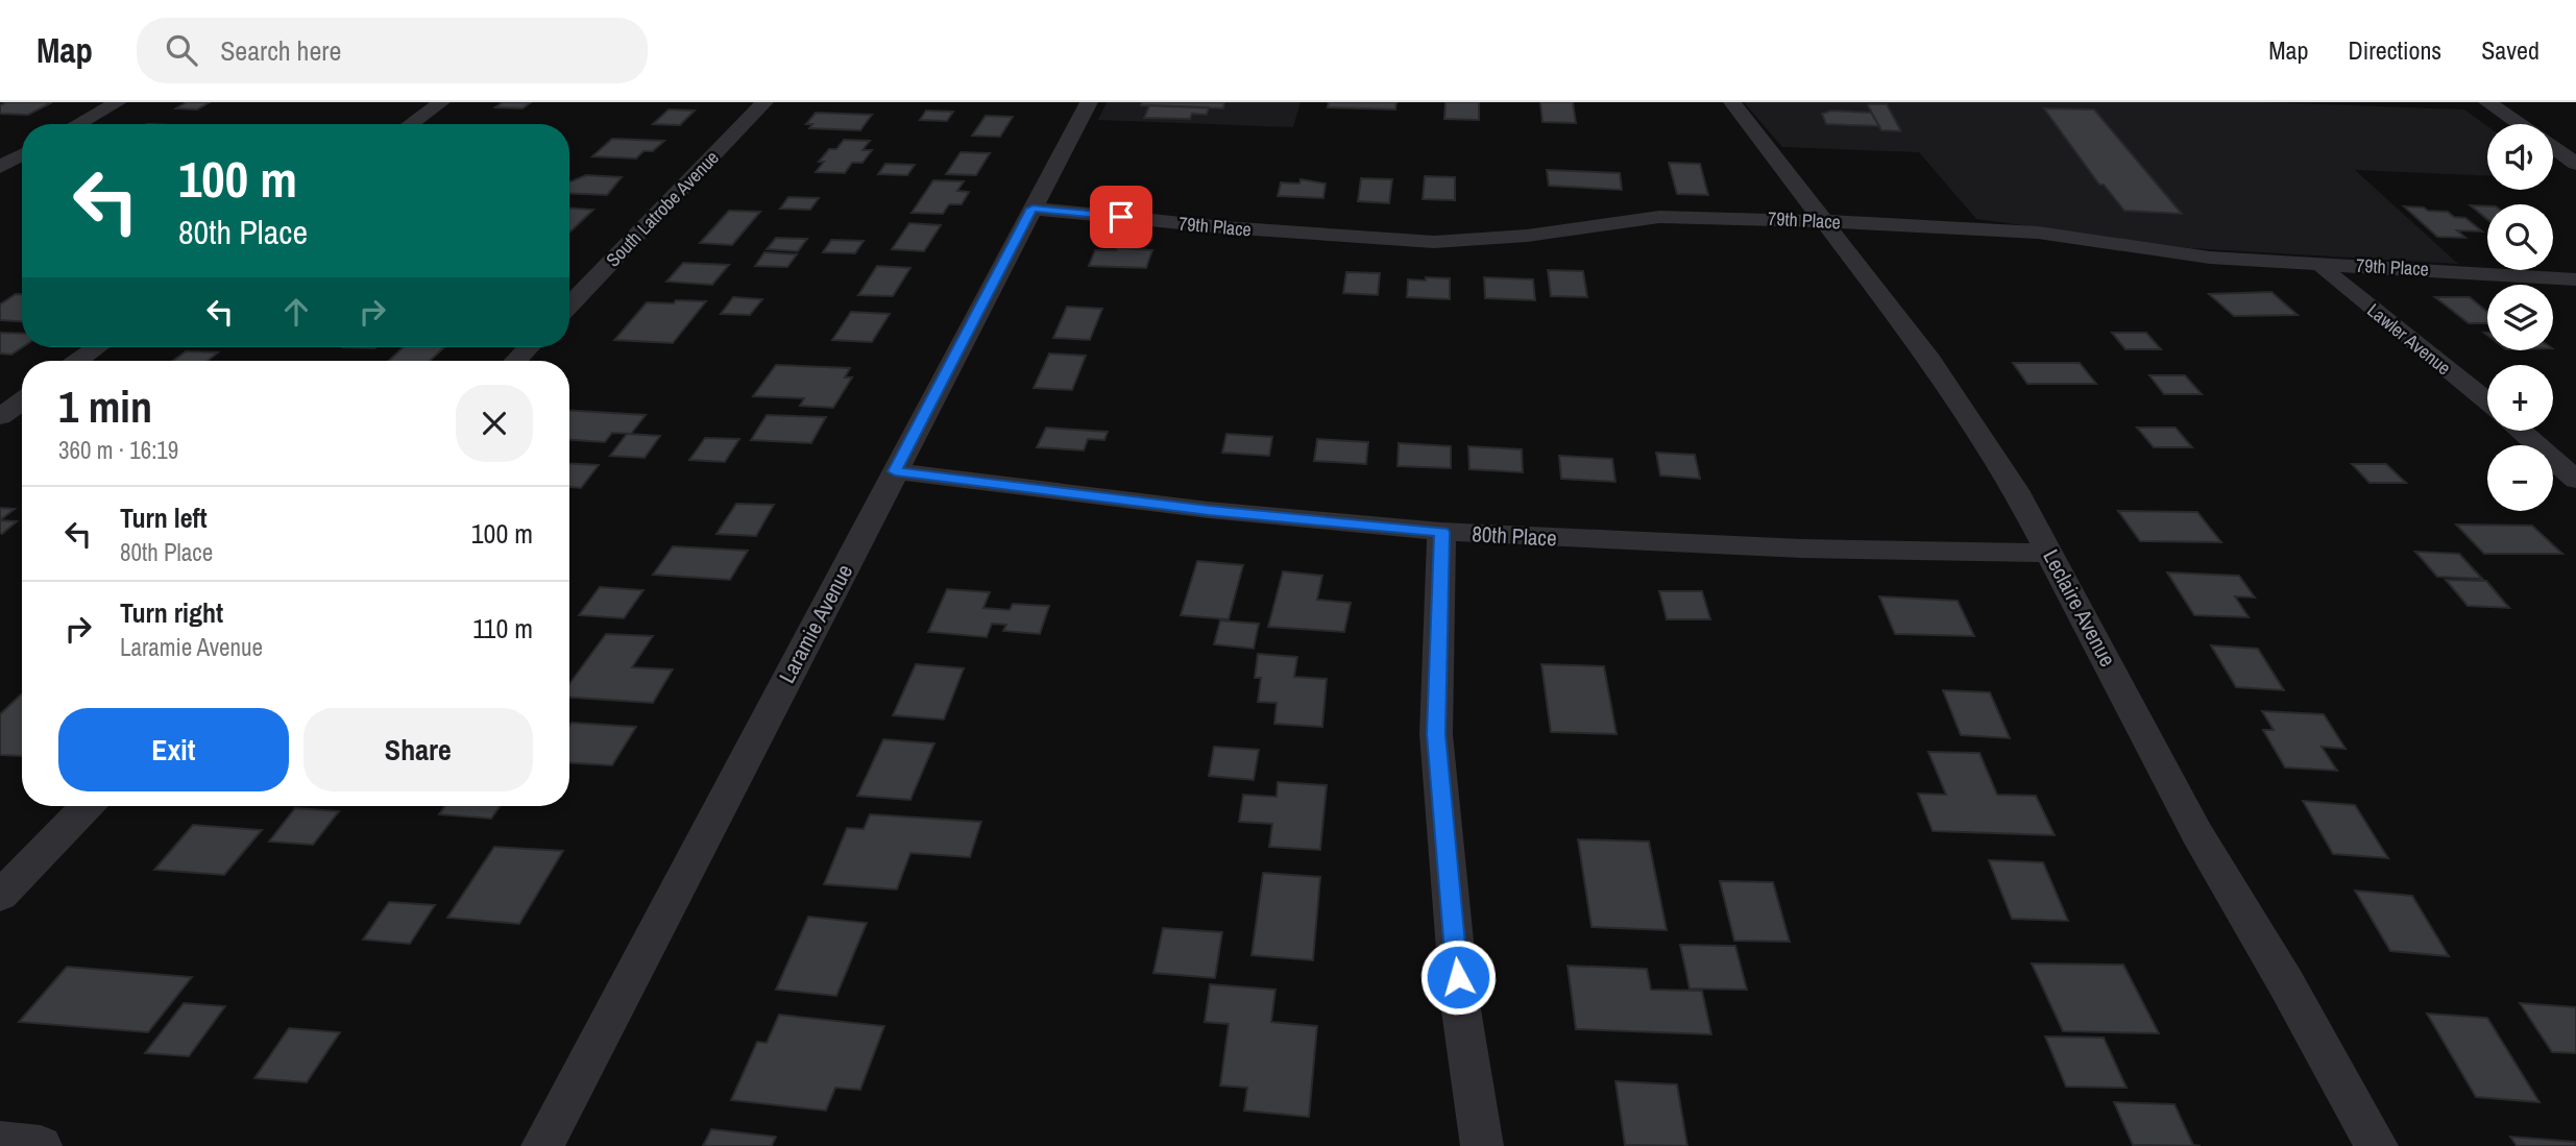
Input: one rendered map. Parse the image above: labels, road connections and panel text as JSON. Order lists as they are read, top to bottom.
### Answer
{
  "streets": {
    "street": [
      "South Latrobe Avenue",
      "79th Place",
      "Lawler Avenue",
      "80th Place",
      "Leclaire Avenue",
      "Laramie Avenue"
    ]
  },
  "crossings": [
    ["79th Place", "Lawler Avenue"],
    ["79th Place", "Leclaire Avenue"],
    ["79th Place", "Laramie Avenue"],
    ["80th Place", "Leclaire Avenue"],
    ["80th Place", "Laramie Avenue"]
  ],
  "page": {
    "header": "Map",
    "search": "Search here",
    "nav": ["Map", "Directions", "Saved"],
    "map_buttons": ["+", "−"],
    "turn": ["100 m", "80th Place"],
    "heading": ["1 min", "360 m · 16:19"],
    "list": [
      {
        "name": "Turn left",
        "note": "80th Place",
        "value": "100 m"
      },
      {
        "name": "Turn right",
        "note": "Laramie Avenue",
        "value": "110 m"
      }
    ],
    "buttons": ["Exit", "Share"]
  }
}
